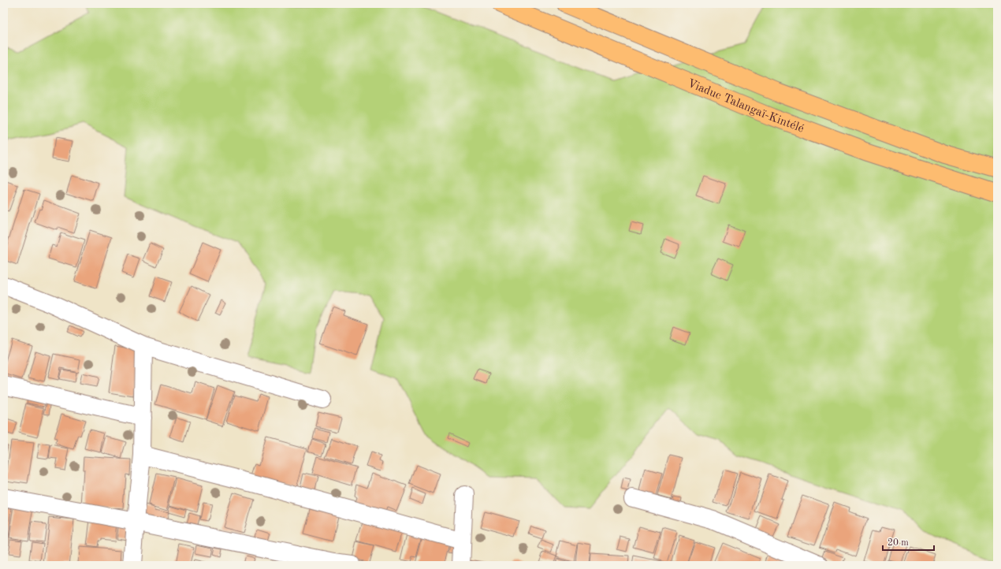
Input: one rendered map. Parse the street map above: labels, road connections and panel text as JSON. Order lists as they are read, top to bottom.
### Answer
{
  "streets": {
    "highway": ["Viaduc Talangaï-Kintélé"]
  },
  "scale_bar": "20 m"
}
